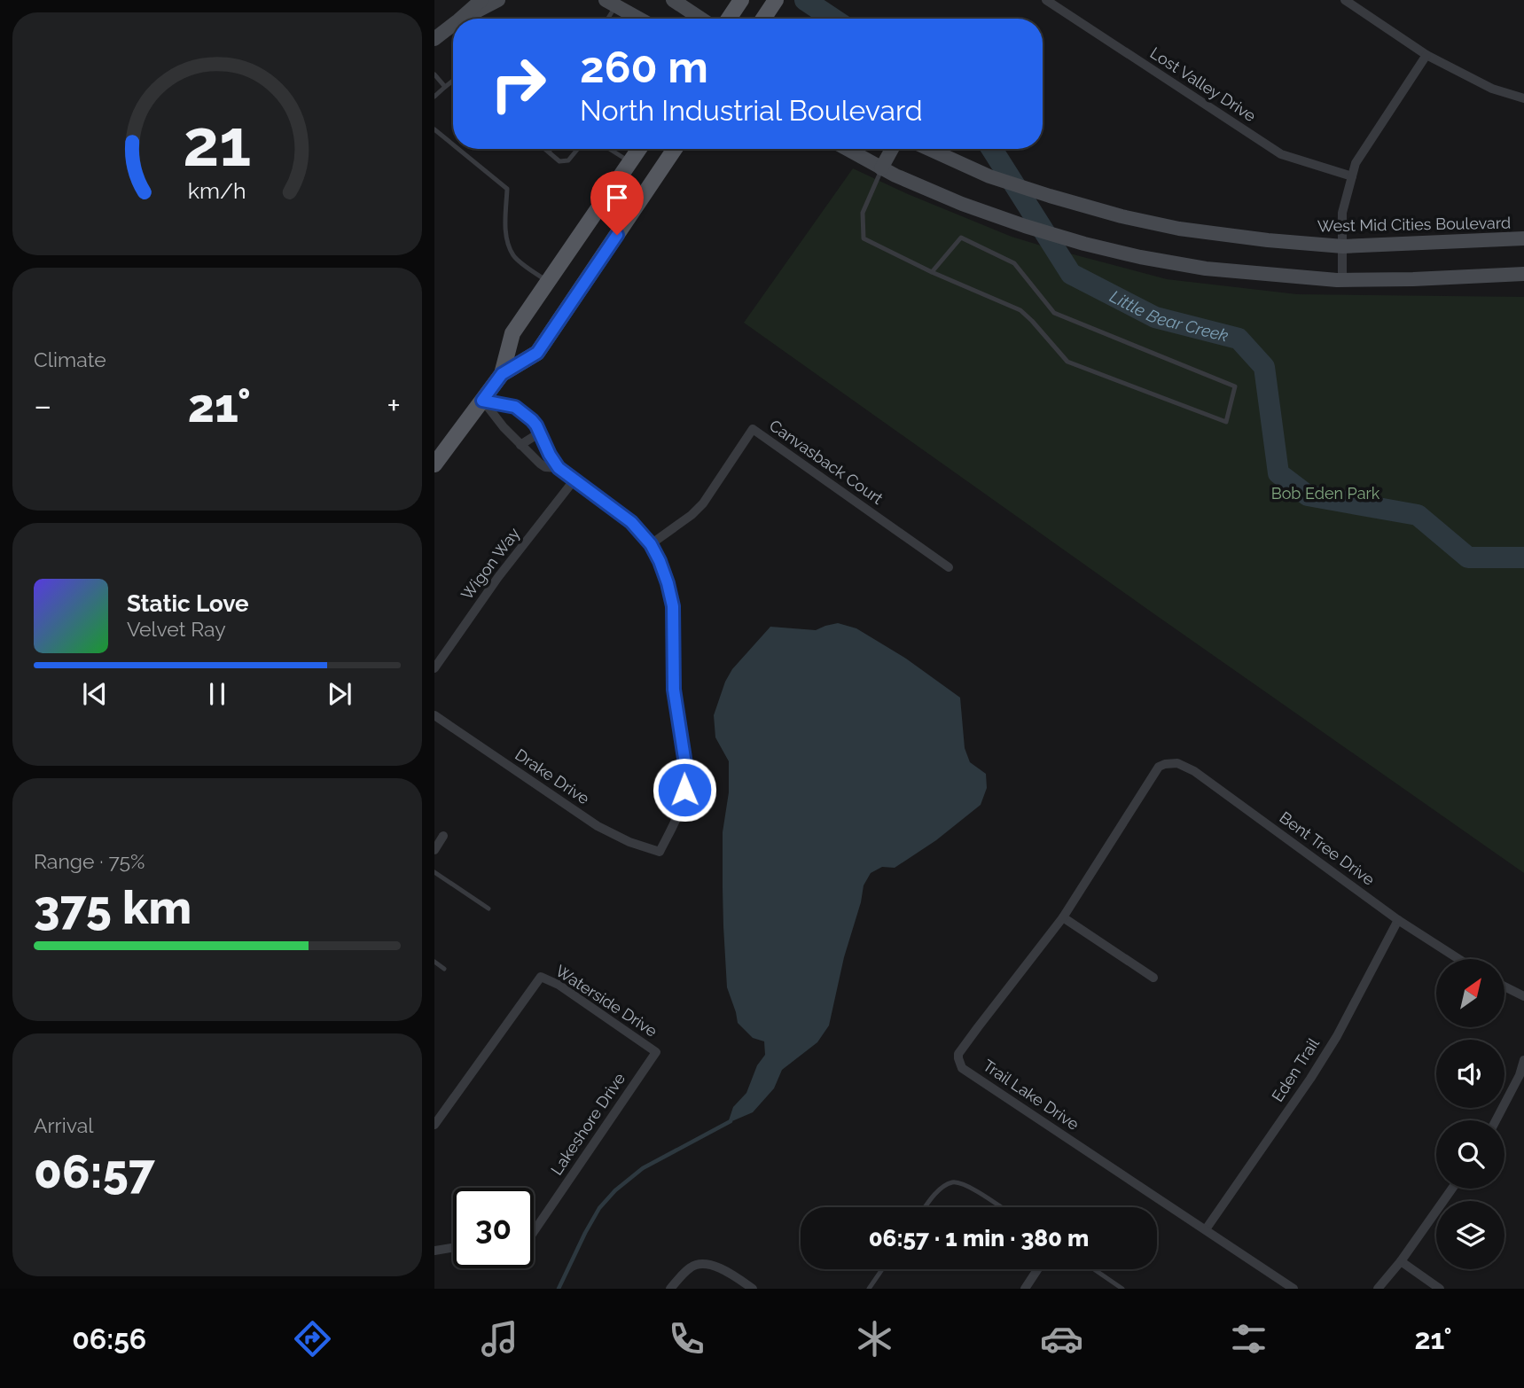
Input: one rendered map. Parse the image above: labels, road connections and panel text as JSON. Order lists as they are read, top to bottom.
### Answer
{
  "streets": {
    "main road": ["West Mid Cities Boulevard"],
    "street": [
      "Lost Valley Drive",
      "Canvasback Court",
      "Wigon Way",
      "Drake Drive",
      "Bent Tree Drive",
      "Waterside Drive",
      "Eden Trail",
      "Trail Lake Drive",
      "Lakeshore Drive"
    ]
  },
  "crossings": [
    ["Canvasback Court", "Drake Drive"],
    ["Bent Tree Drive", "Eden Trail"],
    ["Bent Tree Drive", "Trail Lake Drive"],
    ["Waterside Drive", "Lakeshore Drive"],
    ["Eden Trail", "Trail Lake Drive"]
  ],
  "water": ["Little Bear Creek"],
  "parks": ["Bob Eden Park"],
  "north": "top right",
  "page": {
    "turn": ["260 m", "North Industrial Boulevard"],
    "tile": [
      "Climate",
      ["Range · 75%", "375 km"],
      ["Arrival", "06:57"]
    ],
    "heat": ["−", "21°", "+"],
    "song": ["Static Love", "Velvet Ray"],
    "limit": "30",
    "trip": "06:57 · 1 min · 380 m",
    "tabs": ["06:56", "21°"],
    "gauge": ["21", "km/h"]
  }
}
